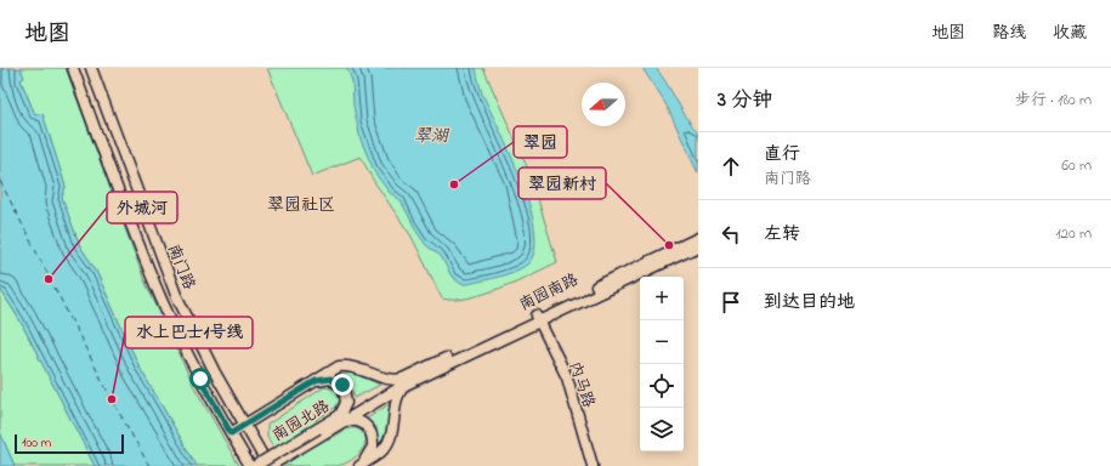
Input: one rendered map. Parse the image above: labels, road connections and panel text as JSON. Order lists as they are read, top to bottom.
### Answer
{
  "streets": {
    "main road": [
      "南门路",
      "南园南路",
      "内马路",
      "南园北路"
    ]
  },
  "crossings": [
    ["南门路", "南园北路"],
    ["南园南路", "内马路"],
    ["南园南路", "南园北路"]
  ],
  "districts": ["翠园社区"],
  "water": ["翠湖"],
  "places": [
    "翠园",
    "翠园新村",
    "外城河",
    "水上巴士1号线"
  ],
  "scale_bar": "100 m",
  "north": "left",
  "page": {
    "header": "地图",
    "nav": ["地图", "路线", "收藏"],
    "heading": ["3 分钟", "步行 · 180 m"],
    "list": [
      ["直行", "南门路", "60 m"],
      ["左转", "120 m"],
      "到达目的地"
    ],
    "map_buttons": ["+", "−"],
    "scale": "100 m"
  }
}
